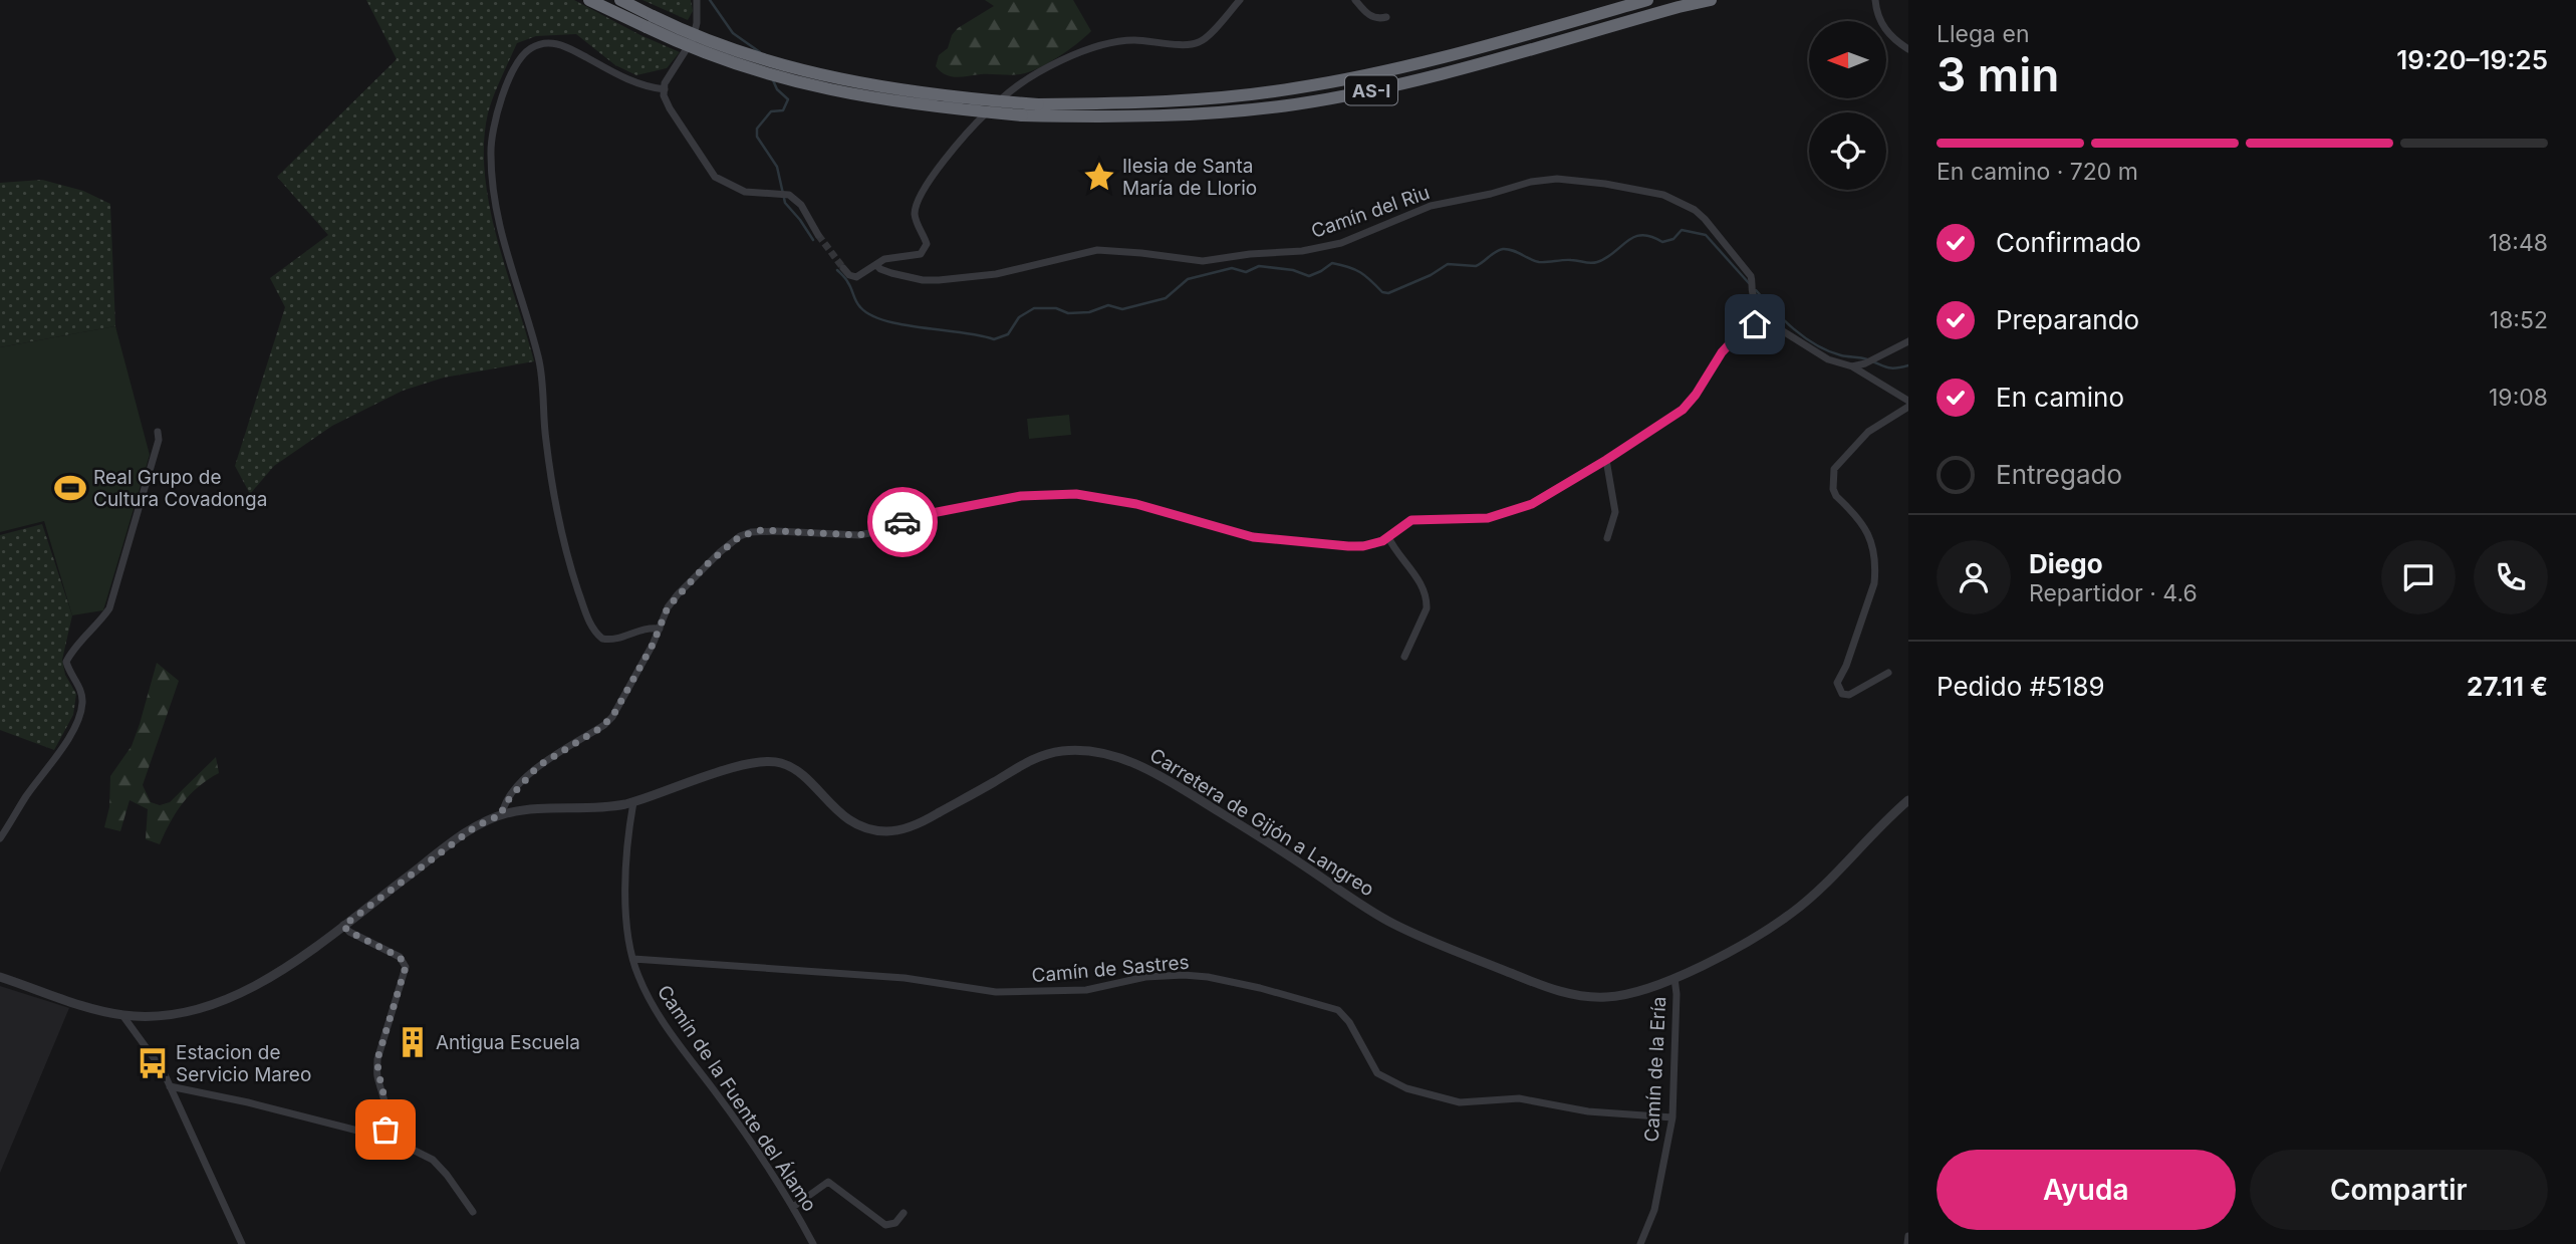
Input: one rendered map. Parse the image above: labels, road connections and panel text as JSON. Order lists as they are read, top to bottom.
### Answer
{
  "streets": {
    "highway": ["AS-I"],
    "street": [
      "Camín del Riu",
      "Carretera de Gijón a Langreo",
      "Camín de Sastres",
      "Camín de la Ería",
      "Camín de la Fuente del Álamo"
    ]
  },
  "crossings": [
    ["Carretera de Gijón a Langreo", "Camín de la Ería"],
    ["Carretera de Gijón a Langreo", "Camín de la Fuente del Álamo"],
    ["Camín de Sastres", "Camín de la Ería"],
    ["Camín de Sastres", "Camín de la Fuente del Álamo"]
  ],
  "places": {
    "place": ["Ilesia de Santa María de Llorio"],
    "sports": ["Real Grupo de Cultura Covadonga"],
    "building": ["Antigua Escuela"],
    "bus stop": ["Estacion de Servicio Mareo"]
  },
  "north": "left",
  "page": {
    "heading": ["3 min", "Llega en", "19:20–19:25"],
    "panel": [
      "Diego",
      "Repartidor · 4.6",
      "Pedido #5189",
      "27.11 €"
    ],
    "bar": "En camino · 720 m",
    "list": [
      ["Confirmado", "18:48"],
      ["Preparando", "18:52"],
      ["En camino", "19:08"],
      "Entregado"
    ],
    "buttons": ["Ayuda", "Compartir"]
  }
}
